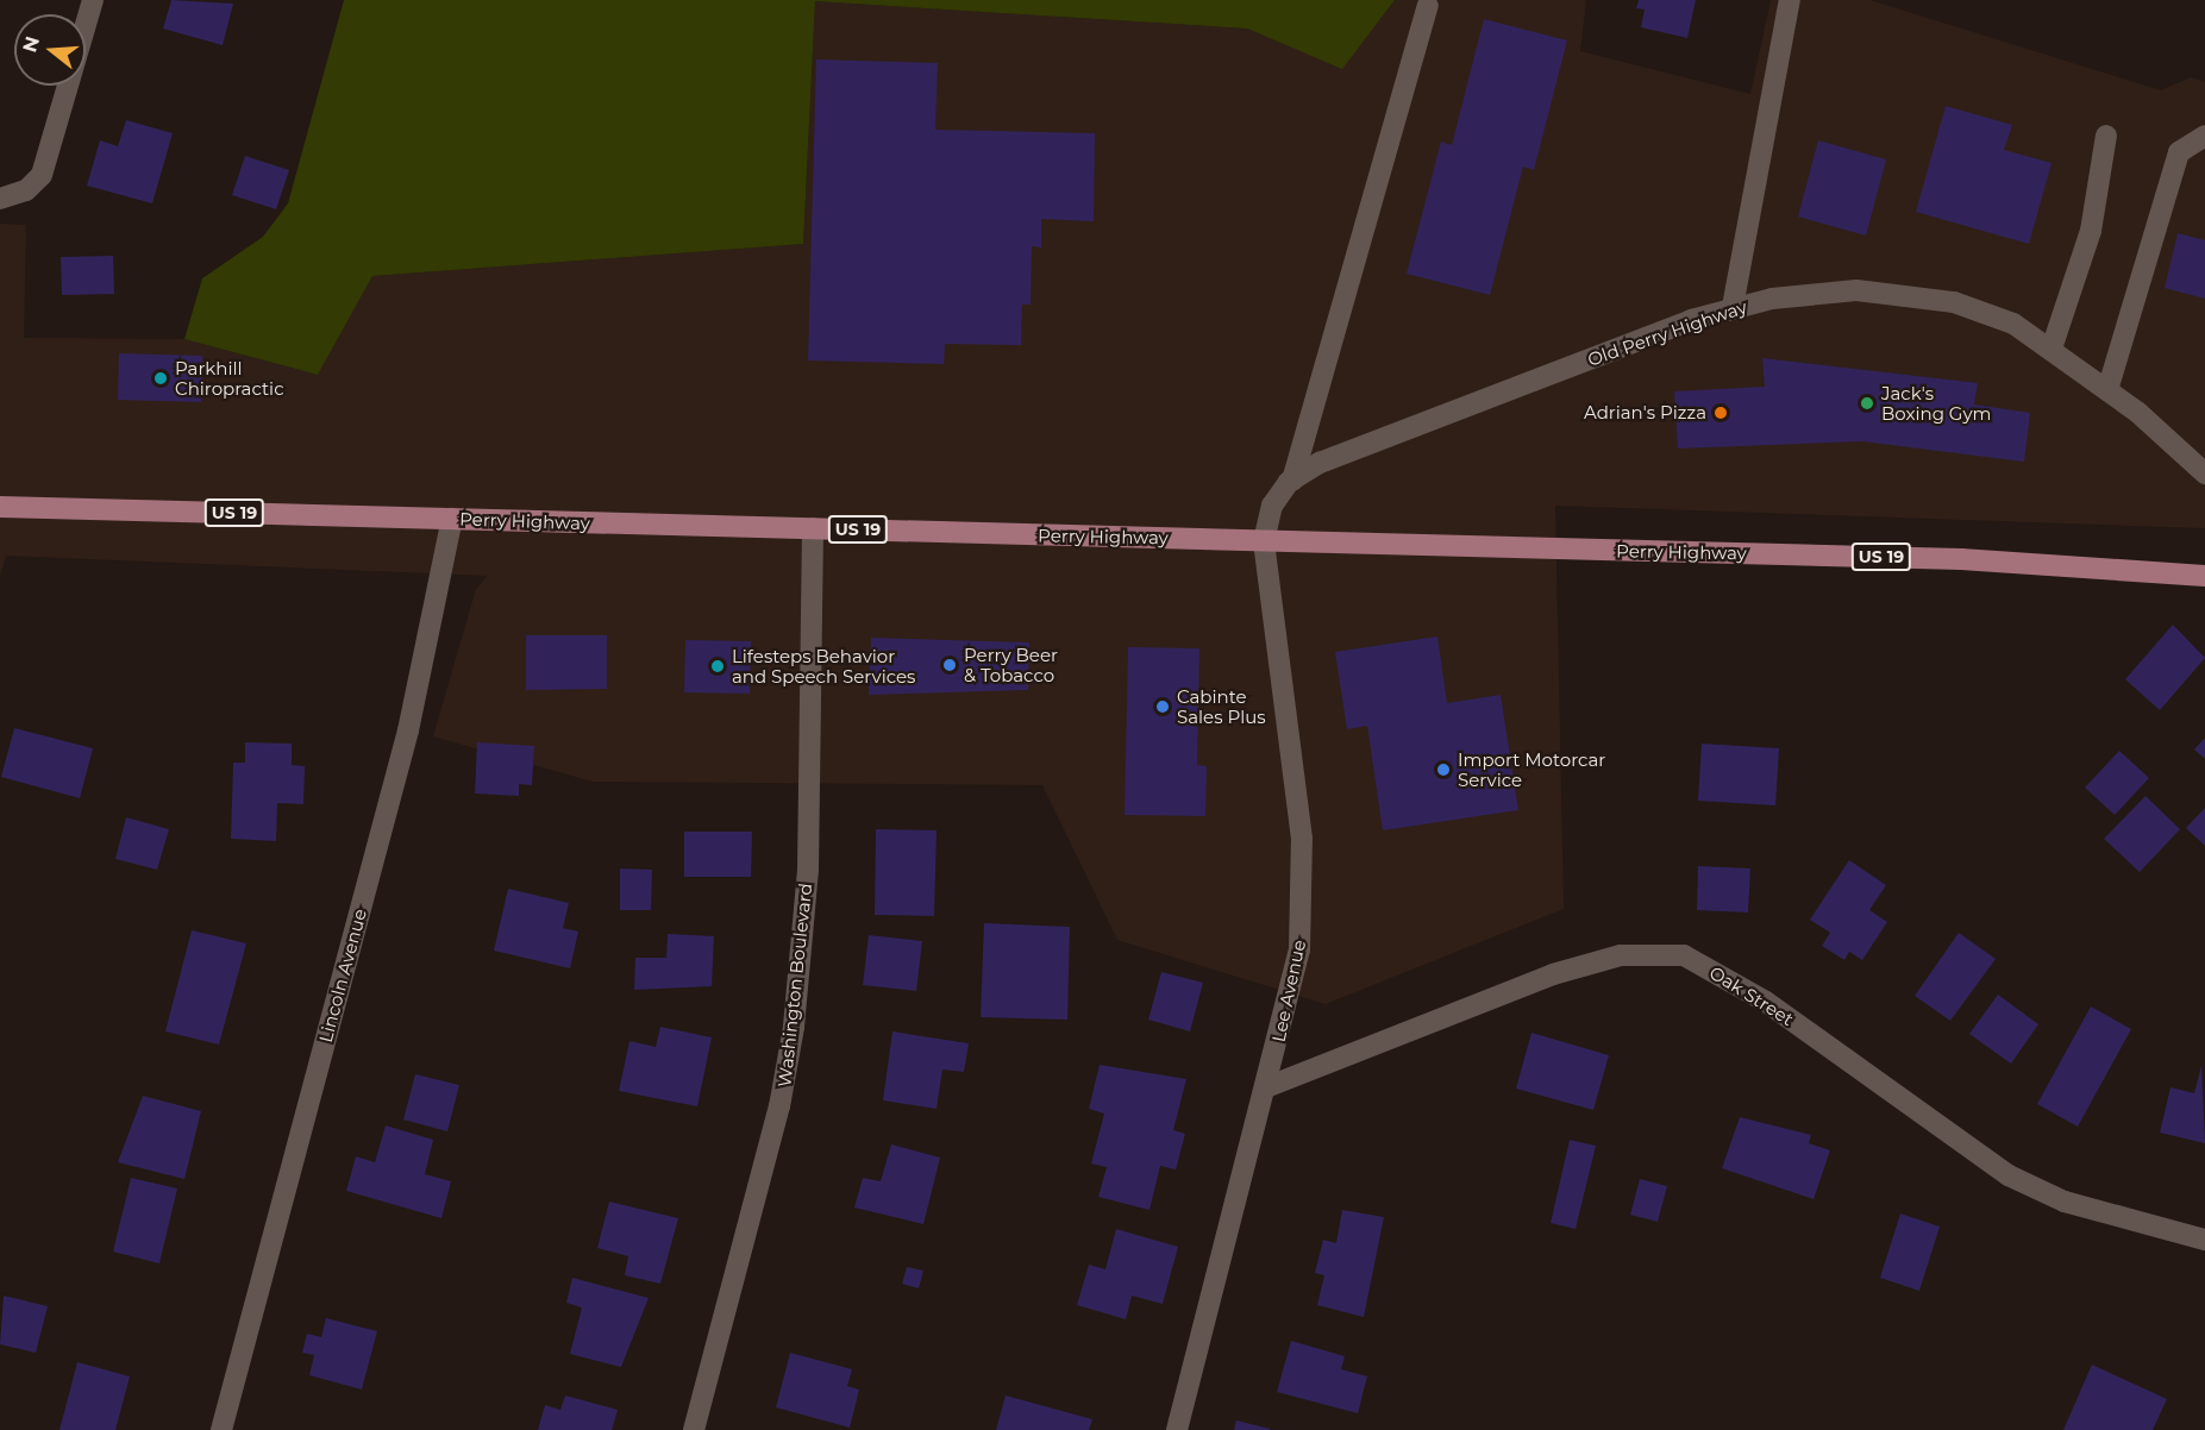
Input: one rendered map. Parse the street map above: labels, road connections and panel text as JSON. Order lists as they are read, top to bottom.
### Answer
{
  "streets": {
    "main road": ["US 19", "Perry Highway"],
    "street": [
      "Old Perry Highway",
      "Lincoln Avenue",
      "Washington Boulevard",
      "Lee Avenue",
      "Oak Street"
    ]
  },
  "crossings": [
    ["Old Perry Highway", "Perry Highway"],
    ["Old Perry Highway", "Lee Avenue"],
    ["Perry Highway", "Lincoln Avenue"],
    ["Perry Highway", "Washington Boulevard"],
    ["Perry Highway", "Lee Avenue"],
    ["Lee Avenue", "Oak Street"]
  ],
  "places": [
    "Parkhill Chiropractic",
    "Jack's Boxing Gym",
    "Adrian's Pizza",
    "Perry Beer & Tobacco",
    "Lifesteps Behavior and Speech Services",
    "Cabinte Sales Plus",
    "Import Motorcar Service"
  ],
  "north": "left"
}
